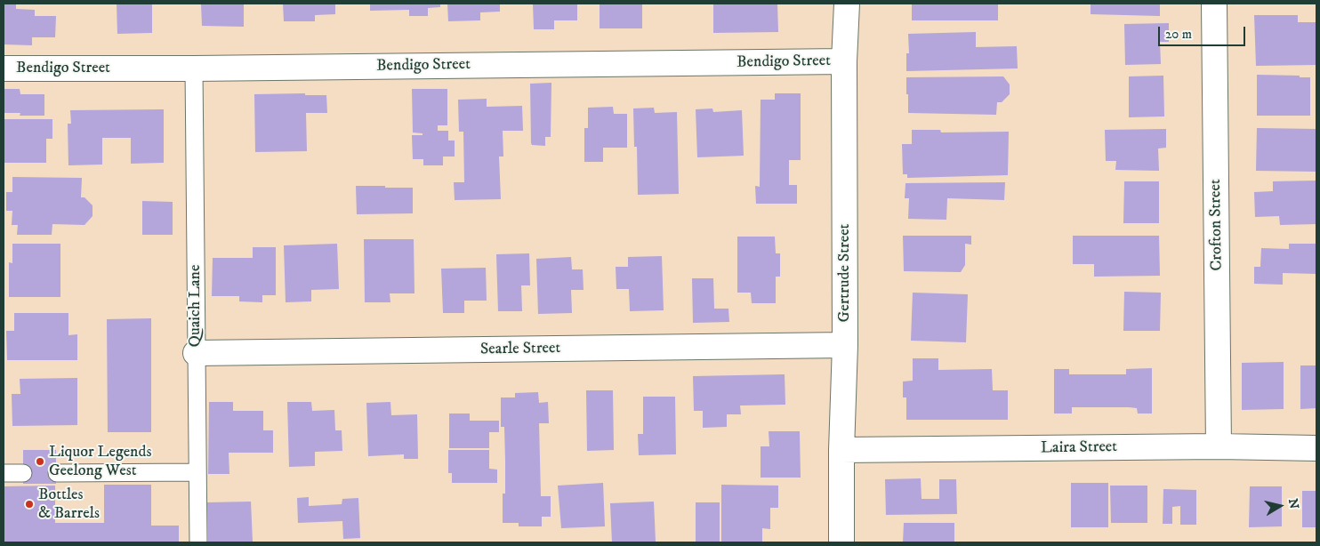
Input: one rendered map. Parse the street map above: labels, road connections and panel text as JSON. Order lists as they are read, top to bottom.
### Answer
{
  "streets": {
    "street": [
      "Bendigo Street",
      "Crofton Street",
      "Gertrude Street",
      "Searle Street",
      "Laira Street"
    ],
    "lane": ["Quaich Lane"]
  },
  "crossings": [
    ["Bendigo Street", "Gertrude Street"],
    ["Bendigo Street", "Quaich Lane"],
    ["Crofton Street", "Laira Street"],
    ["Gertrude Street", "Searle Street"],
    ["Gertrude Street", "Laira Street"],
    ["Quaich Lane", "Searle Street"]
  ],
  "places": ["Liquor Legends Geelong West", "Bottles & Barrels"],
  "scale_bar": "20 m",
  "north": "right"
}
